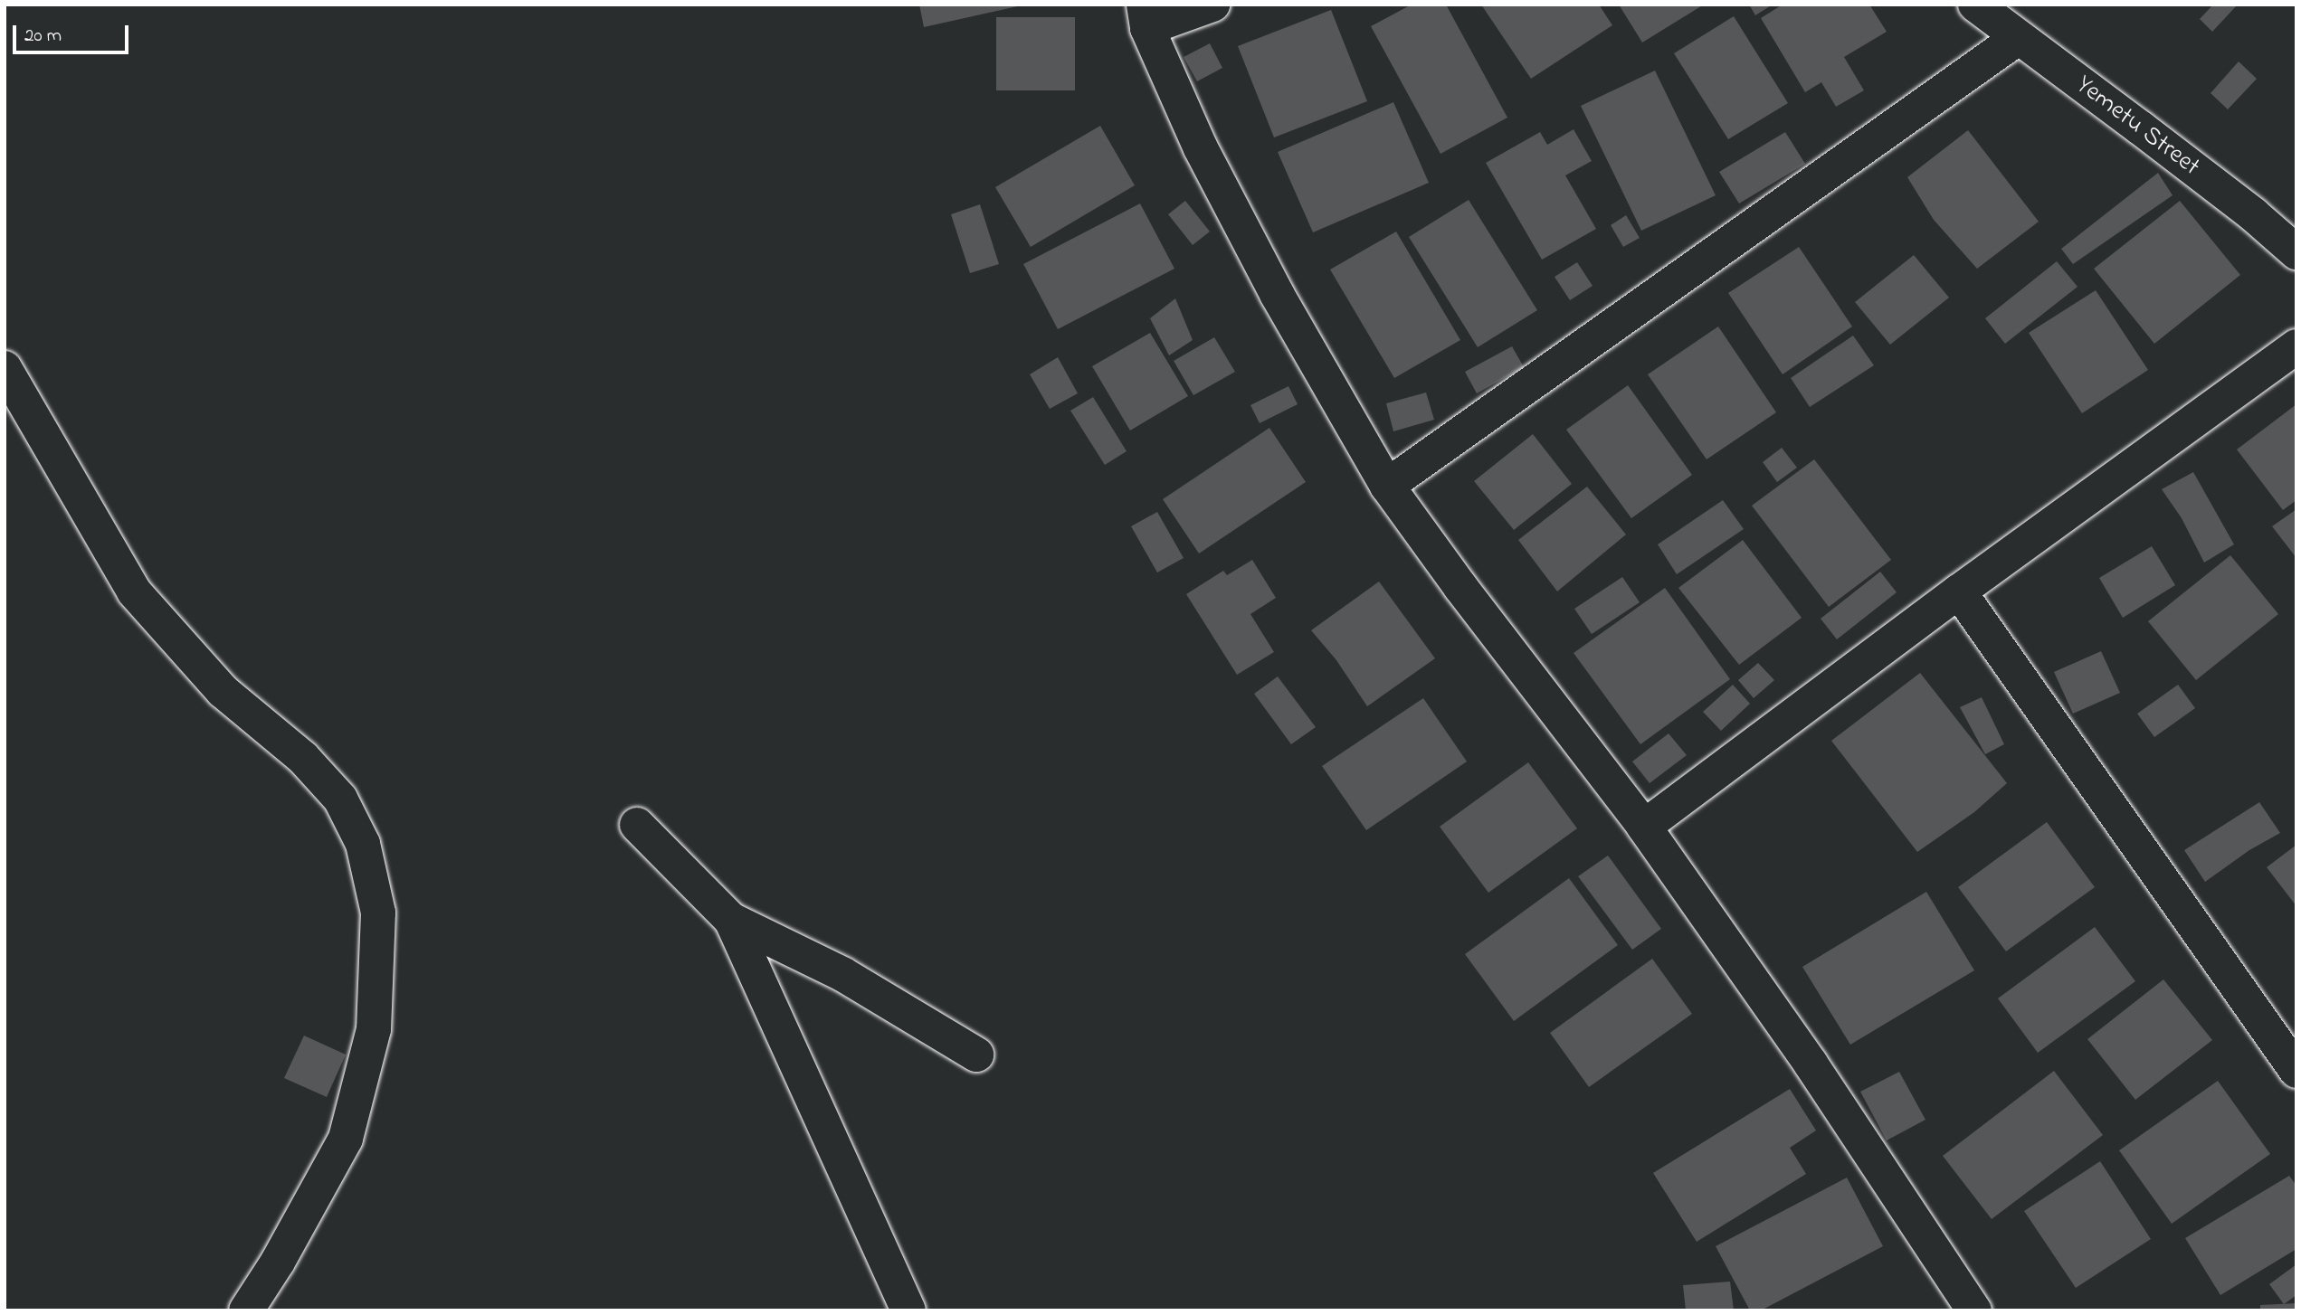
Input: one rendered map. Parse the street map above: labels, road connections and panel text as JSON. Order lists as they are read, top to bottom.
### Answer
{
  "streets": {
    "street": ["Yemetu Street"]
  },
  "scale_bar": "20 m"
}
